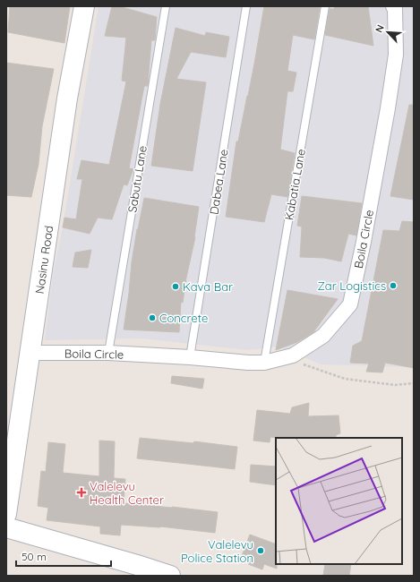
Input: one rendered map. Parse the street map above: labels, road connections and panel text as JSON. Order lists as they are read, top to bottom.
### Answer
{
  "streets": {
    "street": ["Boila Circle", "Nasinu Road"],
    "lane": ["Sabutu Lane", "Dabea Lane", "Kabatia Lane"]
  },
  "crossings": [
    ["Sabutu Lane", "Boila Circle"],
    ["Dabea Lane", "Boila Circle"],
    ["Kabatia Lane", "Boila Circle"],
    ["Boila Circle", "Nasinu Road"]
  ],
  "places": {
    "other": [
      "Zar Logistics",
      "Kava Bar",
      "Concrete",
      "Valelevu Police Station"
    ],
    "health": ["Valelevu Health Center"]
  },
  "scale_bar": "50 m",
  "north": "top left"
}
